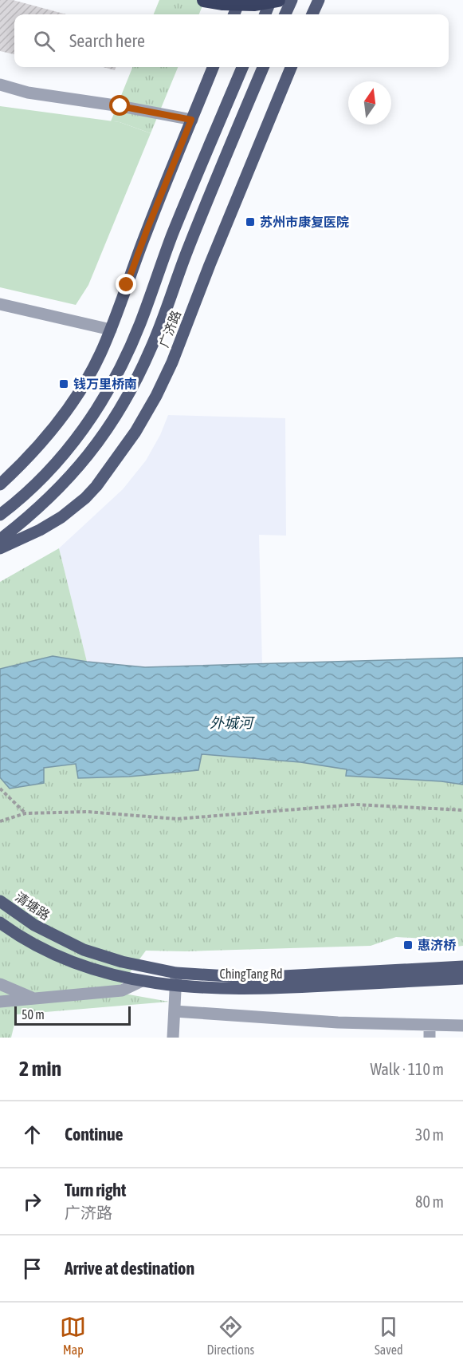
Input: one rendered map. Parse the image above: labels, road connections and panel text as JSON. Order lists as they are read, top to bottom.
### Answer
{
  "streets": {
    "main road": ["广济路", "清塘路", "ChingTang Rd"]
  },
  "crossings": [
    ["清塘路", "ChingTang Rd"]
  ],
  "water": ["外城河"],
  "places": {
    "transit": ["苏州市康复医院", "钱万里桥南", "惠济桥"]
  },
  "scale_bar": "50 m",
  "north": "top",
  "page": {
    "search": "Search here",
    "scale": "50 m",
    "heading": ["2 min", "Walk · 110 m"],
    "list": [
      ["Continue", "30 m"],
      ["Turn right", "广济路", "80 m"],
      "Arrive at destination"
    ],
    "nav": ["Map", "Directions", "Saved"]
  }
}
